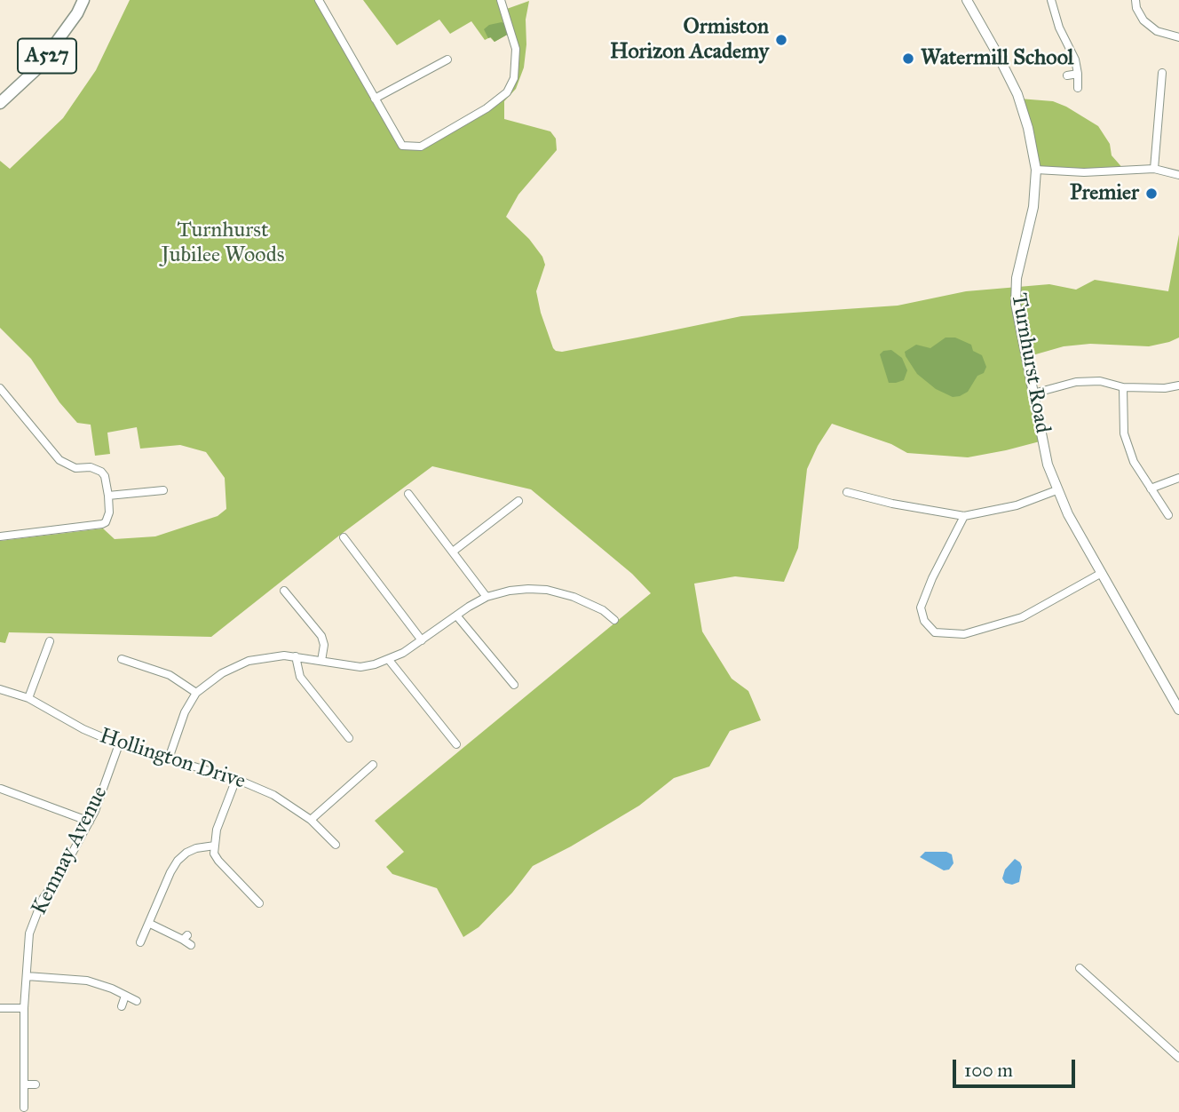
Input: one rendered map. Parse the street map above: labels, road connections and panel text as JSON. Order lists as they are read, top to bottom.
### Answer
{
  "streets": {
    "main road": ["A527"],
    "street": ["Turnhurst Road", "Hollington Drive", "Kemnay Avenue"]
  },
  "crossings": [
    ["Hollington Drive", "Kemnay Avenue"]
  ],
  "parks": ["Turnhurst Jubilee Woods"],
  "places": ["Ormiston Horizon Academy", "Watermill School", "Premier"],
  "scale_bar": "100 m"
}
